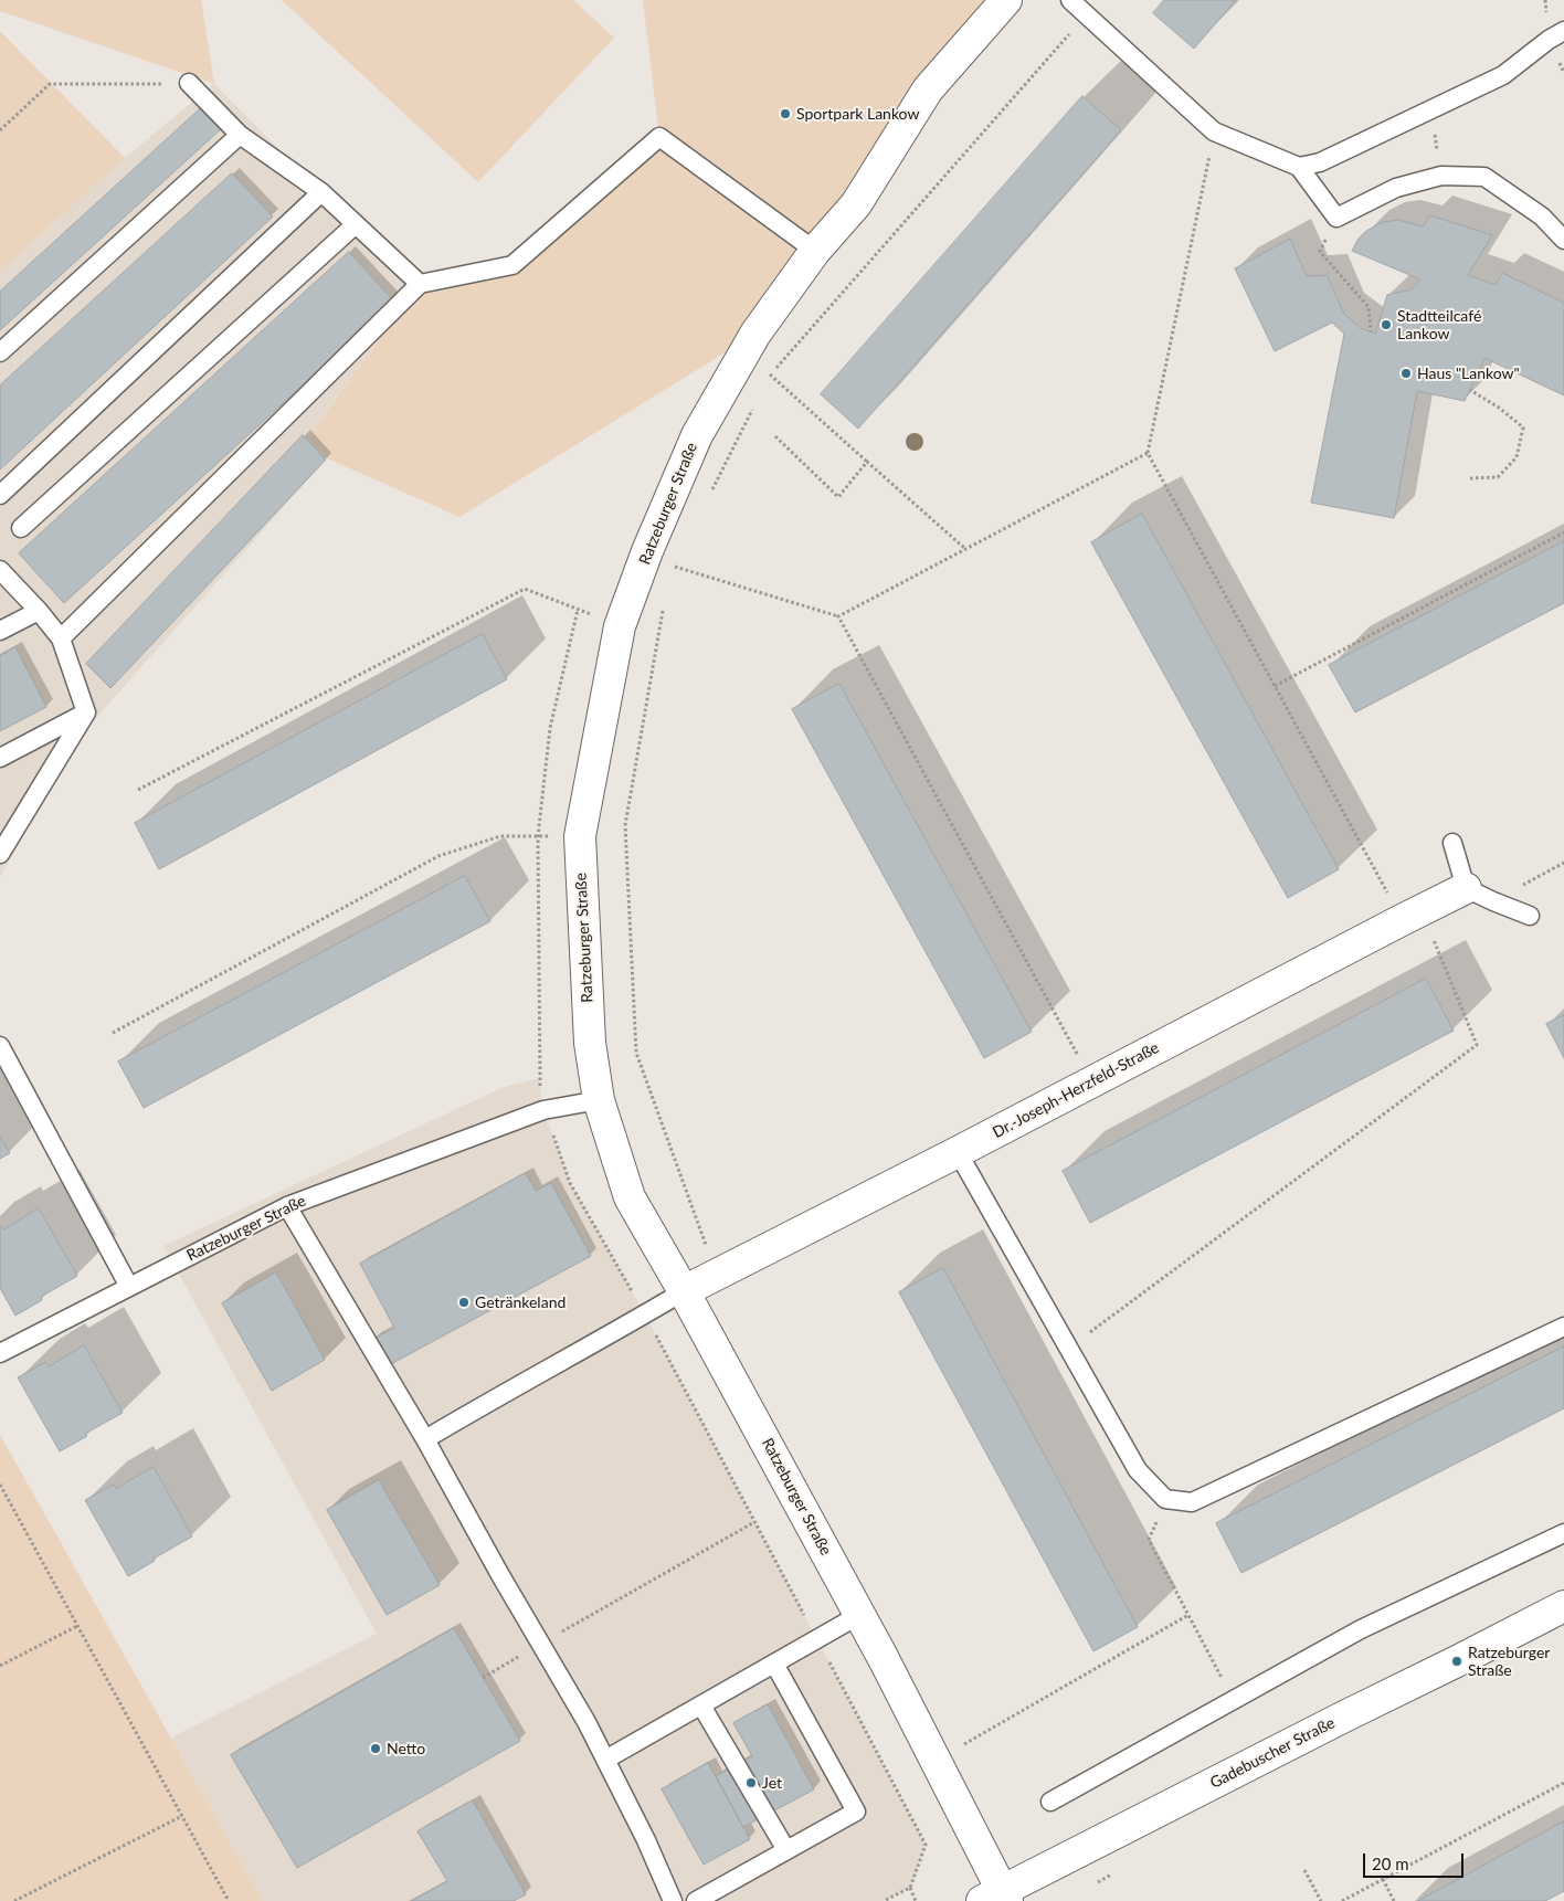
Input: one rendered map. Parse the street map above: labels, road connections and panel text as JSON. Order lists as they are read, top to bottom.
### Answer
{
  "streets": {
    "street": ["Ratzeburger Straße", "Dr.-Joseph-Herzfeld-Straße", "Gadebuscher Straße"]
  },
  "crossings": [
    ["Ratzeburger Straße", "Dr.-Joseph-Herzfeld-Straße"],
    ["Ratzeburger Straße", "Gadebuscher Straße"]
  ],
  "places": [
    "Sportpark Lankow",
    "Stadtteilcafé Lankow",
    "Haus \"Lankow\"",
    "Getränkeland",
    "Ratzeburger Straße",
    "Netto",
    "Jet"
  ],
  "scale_bar": "20 m"
}
